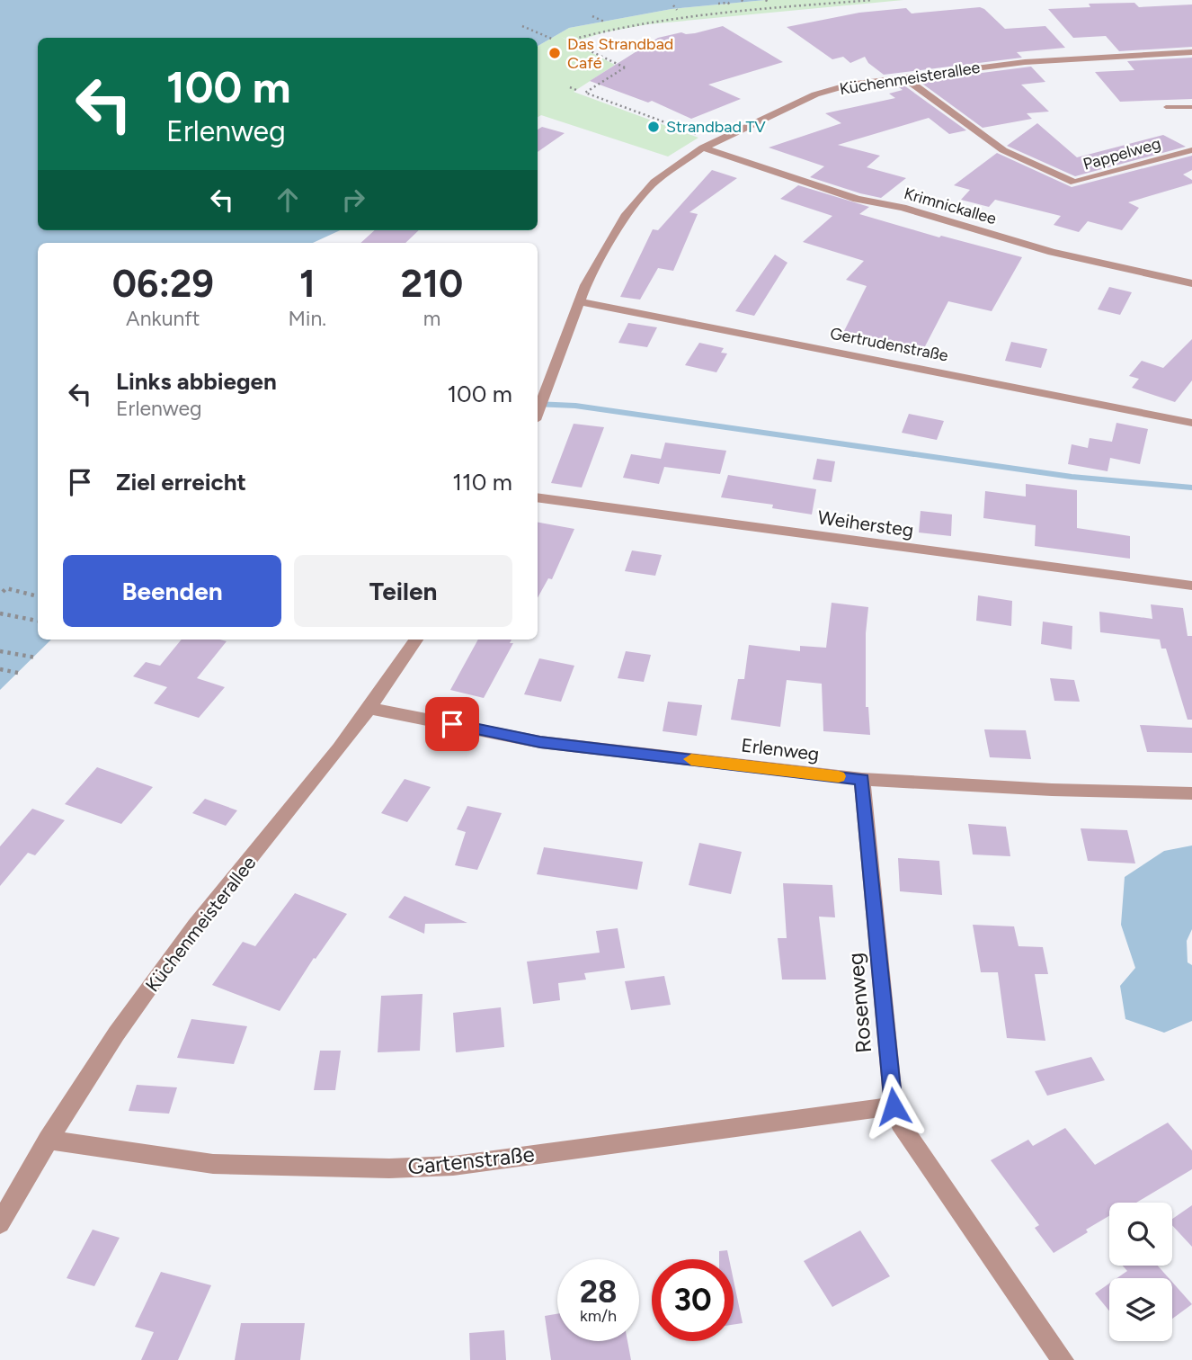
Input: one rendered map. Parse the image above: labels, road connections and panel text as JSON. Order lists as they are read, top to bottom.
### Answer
{
  "streets": {
    "street": [
      "Küchenmeisterallee",
      "Pappelweg",
      "Krimnickallee",
      "Gertrudenstraße",
      "Weihersteg",
      "Erlenweg",
      "Rosenweg",
      "Gartenstraße"
    ]
  },
  "crossings": [
    ["Küchenmeisterallee", "Pappelweg"],
    ["Küchenmeisterallee", "Krimnickallee"],
    ["Küchenmeisterallee", "Gertrudenstraße"],
    ["Küchenmeisterallee", "Erlenweg"],
    ["Küchenmeisterallee", "Gartenstraße"],
    ["Erlenweg", "Rosenweg"],
    ["Rosenweg", "Gartenstraße"]
  ],
  "places": ["Das Strandbad Café", "Strandbad TV"],
  "page": {
    "turn": ["100 m", "Erlenweg"],
    "eta": [
      "06:29",
      "Ankunft",
      "1",
      "Min.",
      "210",
      "m"
    ],
    "list": [
      {
        "name": "Links abbiegen",
        "note": "Erlenweg",
        "value": "100 m"
      },
      {
        "name": "Ziel erreicht",
        "value": "110 m"
      }
    ],
    "buttons": ["Beenden", "Teilen"],
    "speed": "28 km/h",
    "limit": "30"
  }
}
